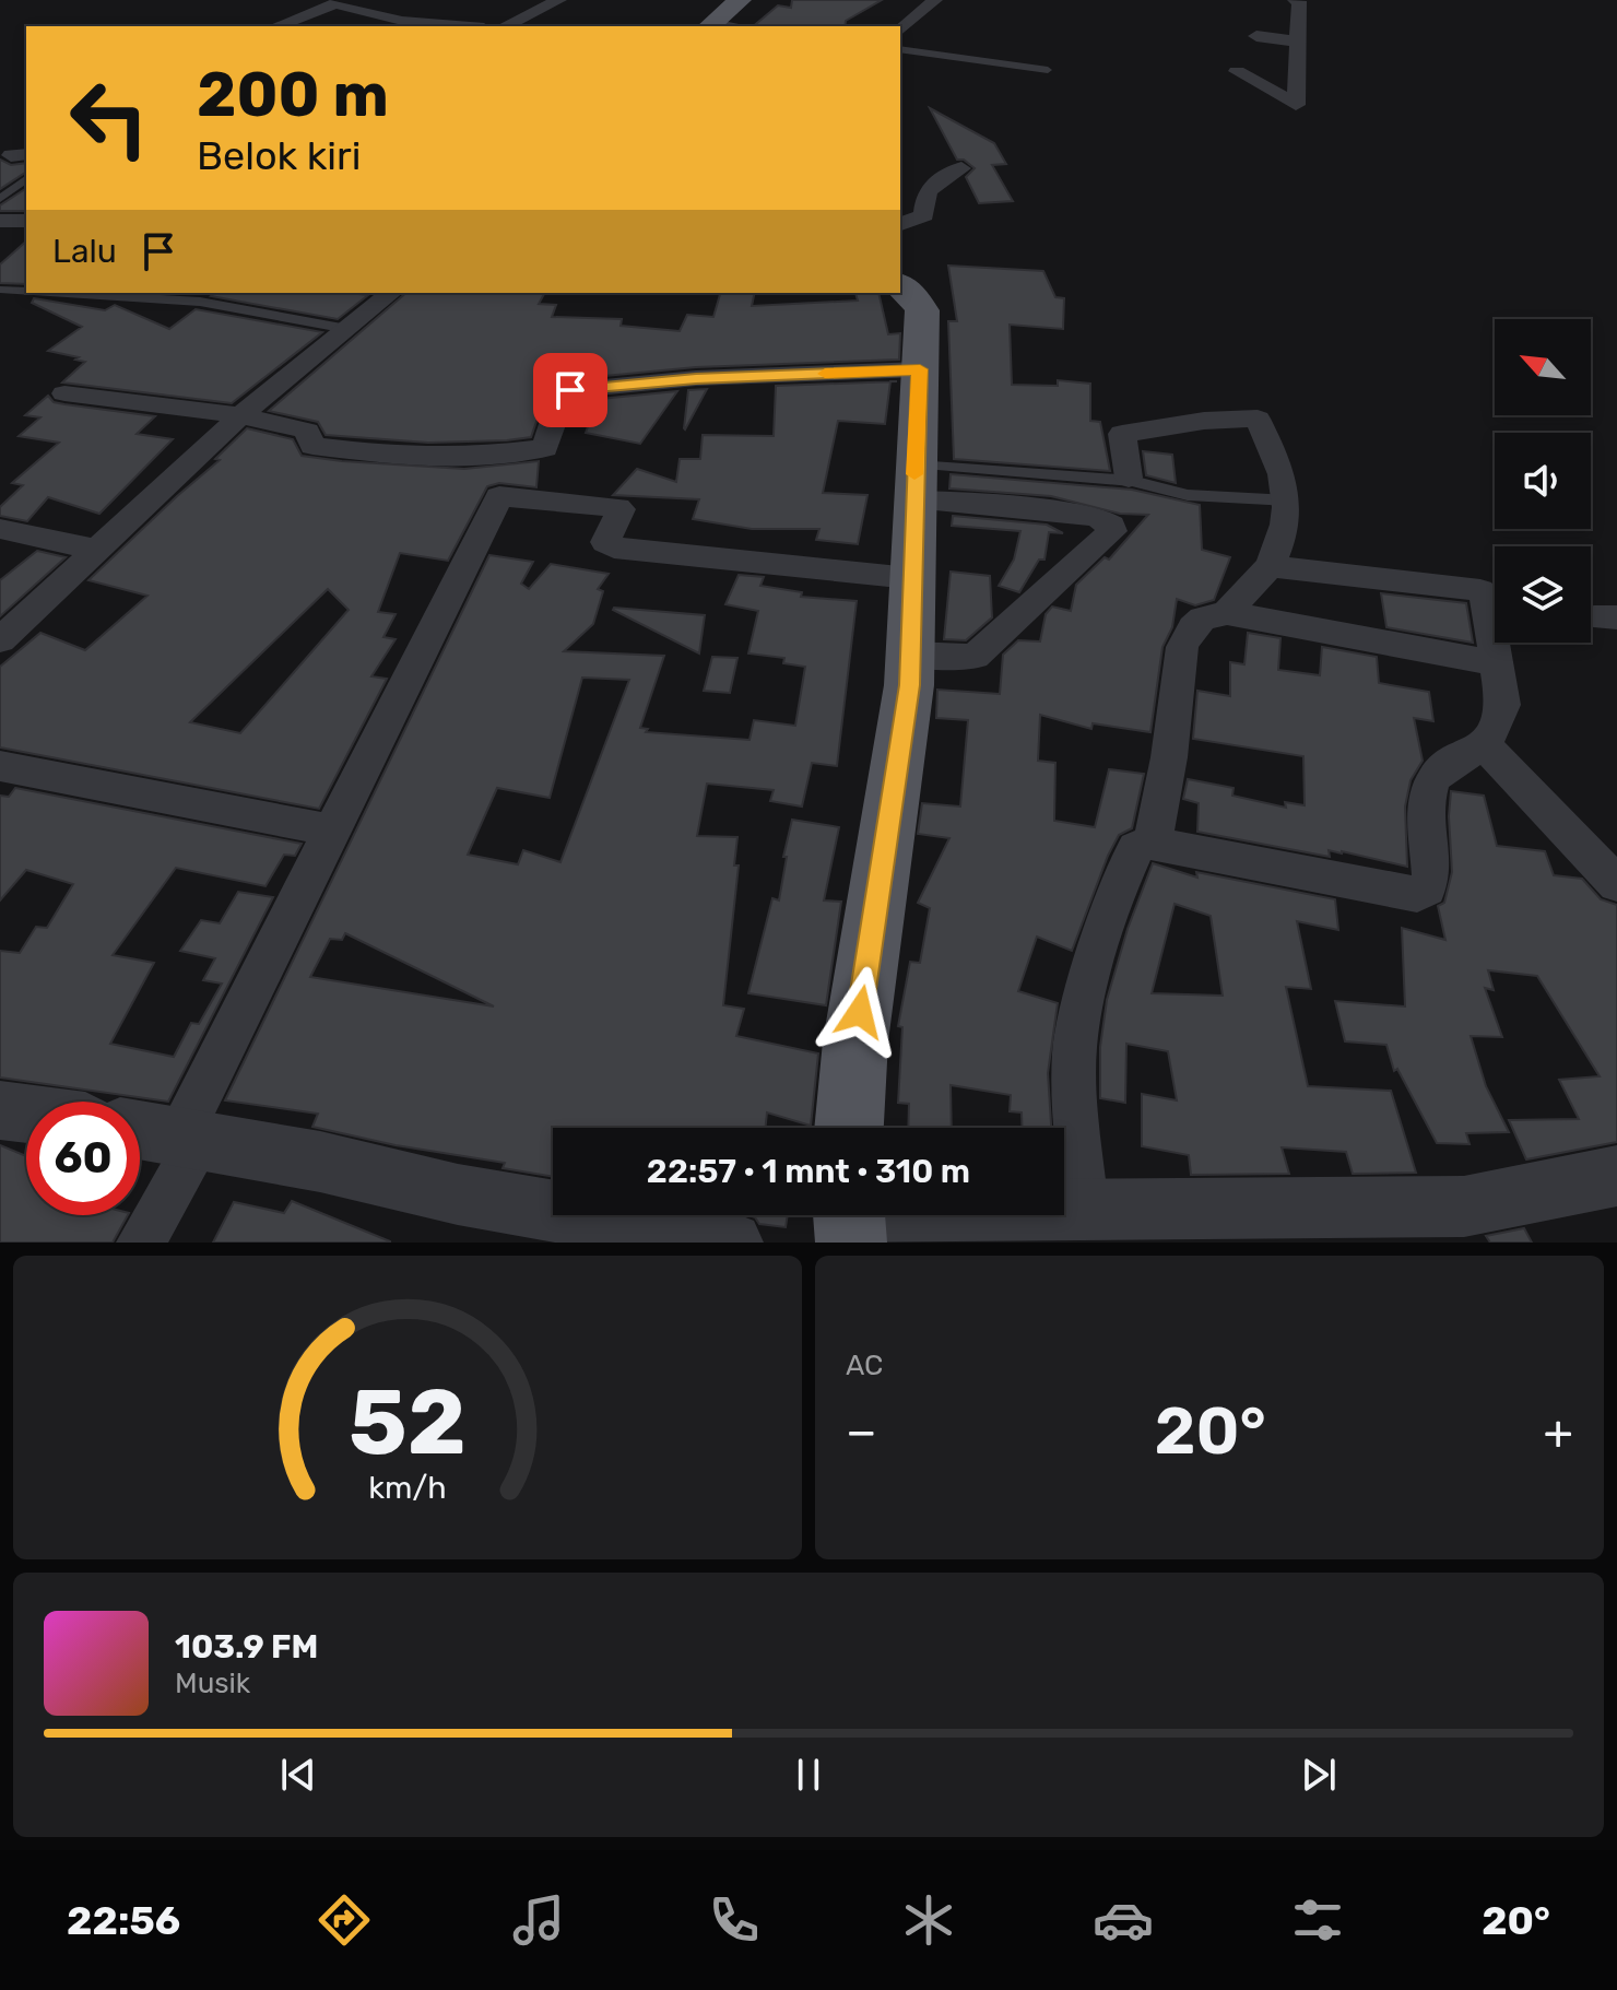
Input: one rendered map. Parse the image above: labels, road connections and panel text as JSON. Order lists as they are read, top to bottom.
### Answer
{
  "north": "top left",
  "page": {
    "turn": ["200 m", "Belok kiri"],
    "then": "Lalu",
    "limit": "60",
    "trip": "22:57 · 1 mnt · 310 m",
    "tile": "AC",
    "heat": ["−", "20°", "+"],
    "song": ["103.9 FM", "Musik"],
    "tabs": ["22:56", "20°"],
    "gauge": ["52", "km/h"]
  }
}
